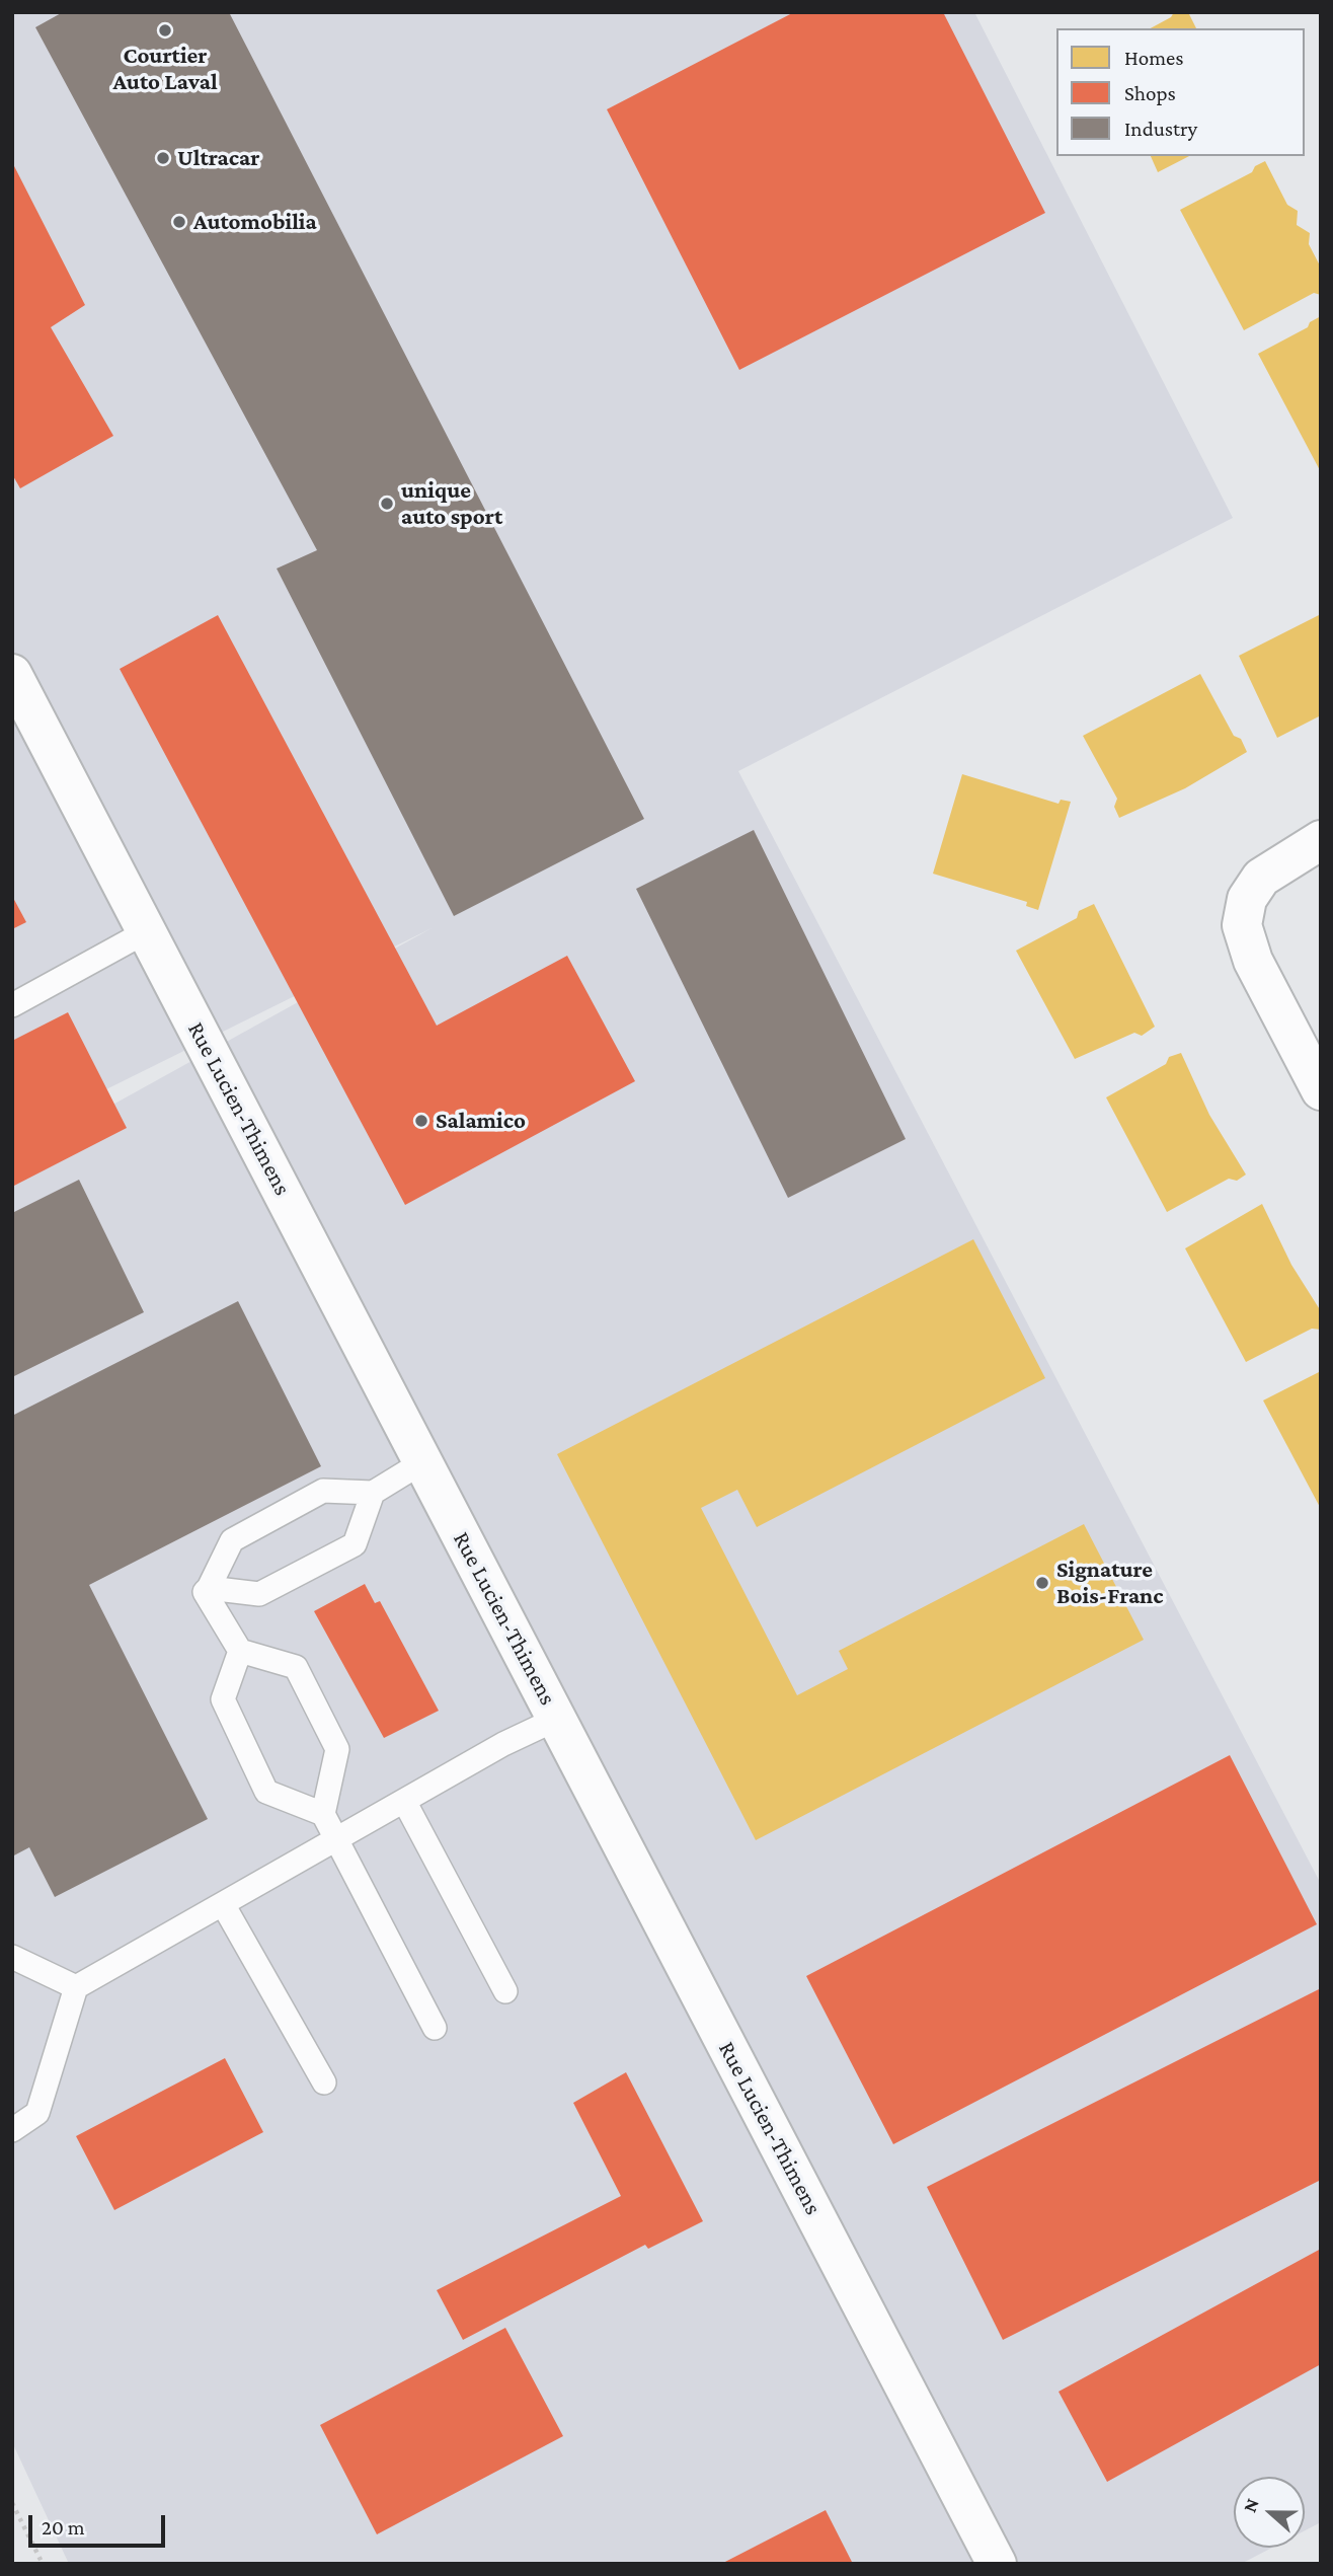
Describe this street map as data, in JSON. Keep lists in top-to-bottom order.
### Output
{
  "streets": {
    "street": ["Rue Lucien-Thimens"]
  },
  "places": [
    "Courtier Auto Laval",
    "Ultracar",
    "Automobilia",
    "unique auto sport",
    "Salamico",
    "Signature Bois-Franc"
  ],
  "legend": ["Homes", "Shops", "Industry"],
  "scale_bar": "20 m",
  "north": "left"
}
